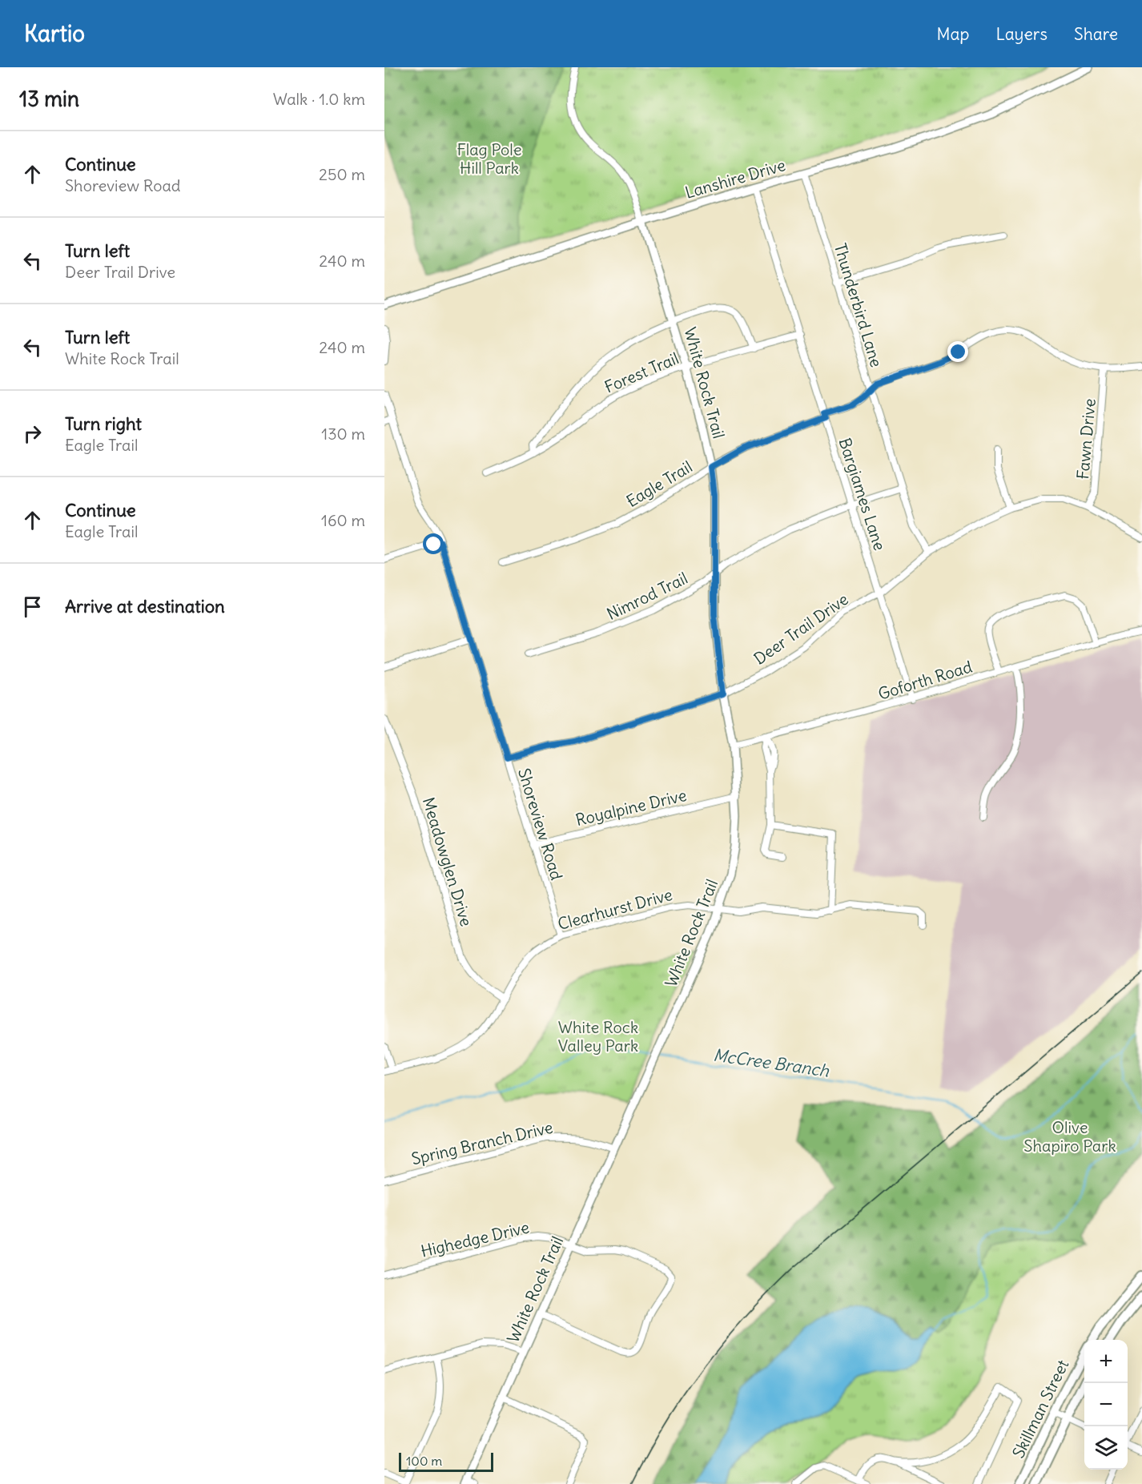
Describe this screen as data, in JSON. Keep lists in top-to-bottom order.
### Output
{
  "streets": {
    "main road": ["Skillman Street"],
    "street": [
      "Lanshire Drive",
      "Thunderbird Lane",
      "Forest Trail",
      "White Rock Trail",
      "Fawn Drive",
      "Eagle Trail",
      "Bargiames Lane",
      "Nimrod Trail",
      "Deer Trail Drive",
      "Goforth Road",
      "Royalpine Drive",
      "Shoreview Road",
      "Meadowglen Drive",
      "Clearhurst Drive",
      "Spring Branch Drive",
      "Highedge Drive"
    ]
  },
  "crossings": [
    ["Lanshire Drive", "Thunderbird Lane"],
    ["Lanshire Drive", "White Rock Trail"],
    ["Lanshire Drive", "Bargiames Lane"],
    ["Thunderbird Lane", "Eagle Trail"],
    ["Thunderbird Lane", "Nimrod Trail"],
    ["Thunderbird Lane", "Deer Trail Drive"],
    ["Forest Trail", "White Rock Trail"],
    ["Forest Trail", "Bargiames Lane"],
    ["White Rock Trail", "Eagle Trail"],
    ["White Rock Trail", "Nimrod Trail"],
    ["White Rock Trail", "Deer Trail Drive"],
    ["White Rock Trail", "Goforth Road"],
    ["White Rock Trail", "Royalpine Drive"],
    ["White Rock Trail", "Clearhurst Drive"],
    ["White Rock Trail", "Spring Branch Drive"],
    ["White Rock Trail", "Highedge Drive"],
    ["Fawn Drive", "Eagle Trail"],
    ["Fawn Drive", "Deer Trail Drive"],
    ["Eagle Trail", "Bargiames Lane"],
    ["Bargiames Lane", "Nimrod Trail"],
    ["Bargiames Lane", "Deer Trail Drive"],
    ["Bargiames Lane", "Goforth Road"],
    ["Deer Trail Drive", "Shoreview Road"],
    ["Royalpine Drive", "Shoreview Road"],
    ["Shoreview Road", "Clearhurst Drive"],
    ["Meadowglen Drive", "Clearhurst Drive"]
  ],
  "water": ["McCree Branch"],
  "parks": ["Flag Pole Hill Park", "White Rock Valley Park", "Olive Shapiro Park"],
  "scale_bar": "100 m",
  "page": {
    "header": "Kartio",
    "nav": ["Map", "Layers", "Share"],
    "heading": ["13 min", "Walk · 1.0 km"],
    "list": [
      ["Continue", "Shoreview Road", "250 m"],
      ["Turn left", "Deer Trail Drive", "240 m"],
      ["Turn left", "White Rock Trail", "240 m"],
      ["Turn right", "Eagle Trail", "130 m"],
      ["Continue", "Eagle Trail", "160 m"],
      "Arrive at destination"
    ],
    "map_buttons": ["+", "−"],
    "scale": "100 m"
  }
}
